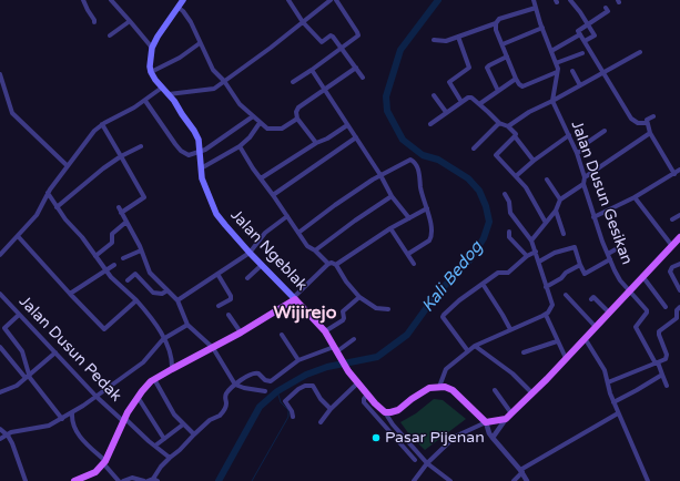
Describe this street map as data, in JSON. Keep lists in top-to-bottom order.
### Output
{
  "streets": {
    "main road": ["Jalan Ngeblak"],
    "street": ["Jalan Dusun Gesikan", "Jalan Dusun Pedak"]
  },
  "districts": ["Wijirejo"],
  "water": ["Kali Bedog"],
  "places": ["Pasar Pijenan"]
}
